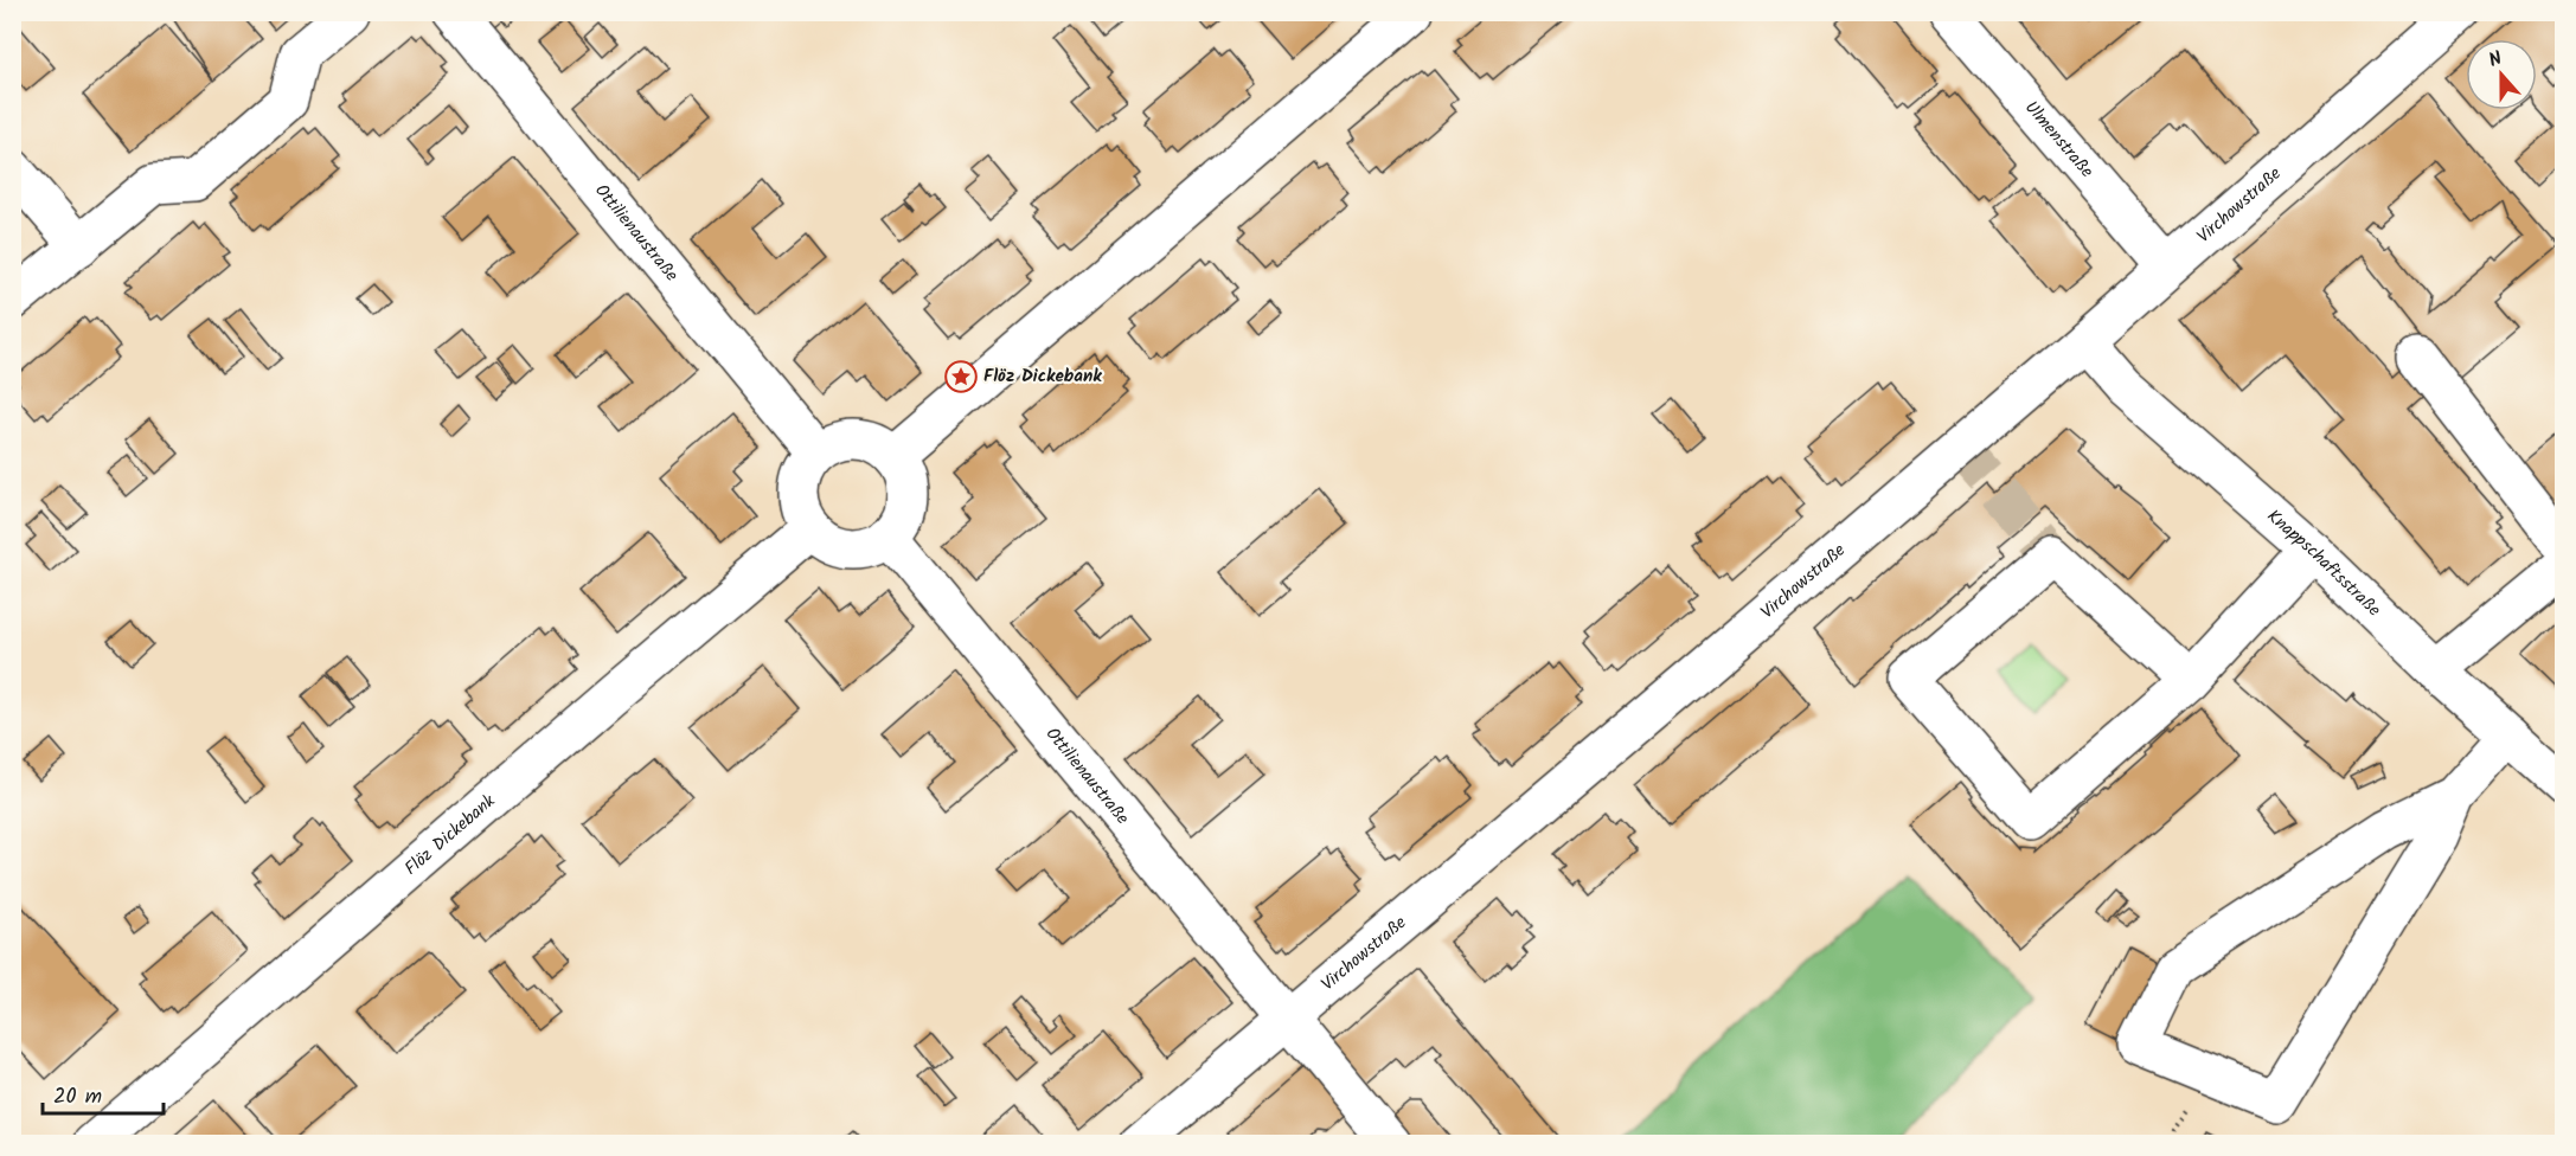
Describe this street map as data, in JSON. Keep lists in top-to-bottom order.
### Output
{
  "streets": {
    "street": [
      "Ulmenstraße",
      "Virchowstraße",
      "Ottilienaustraße",
      "Knappschaftsstraße",
      "Flöz Dickebank"
    ]
  },
  "crossings": [
    ["Ulmenstraße", "Virchowstraße"],
    ["Virchowstraße", "Ottilienaustraße"],
    ["Virchowstraße", "Knappschaftsstraße"],
    ["Ottilienaustraße", "Flöz Dickebank"]
  ],
  "places": {
    "place": ["Flöz Dickebank"]
  },
  "scale_bar": "20 m",
  "north": "top"
}
